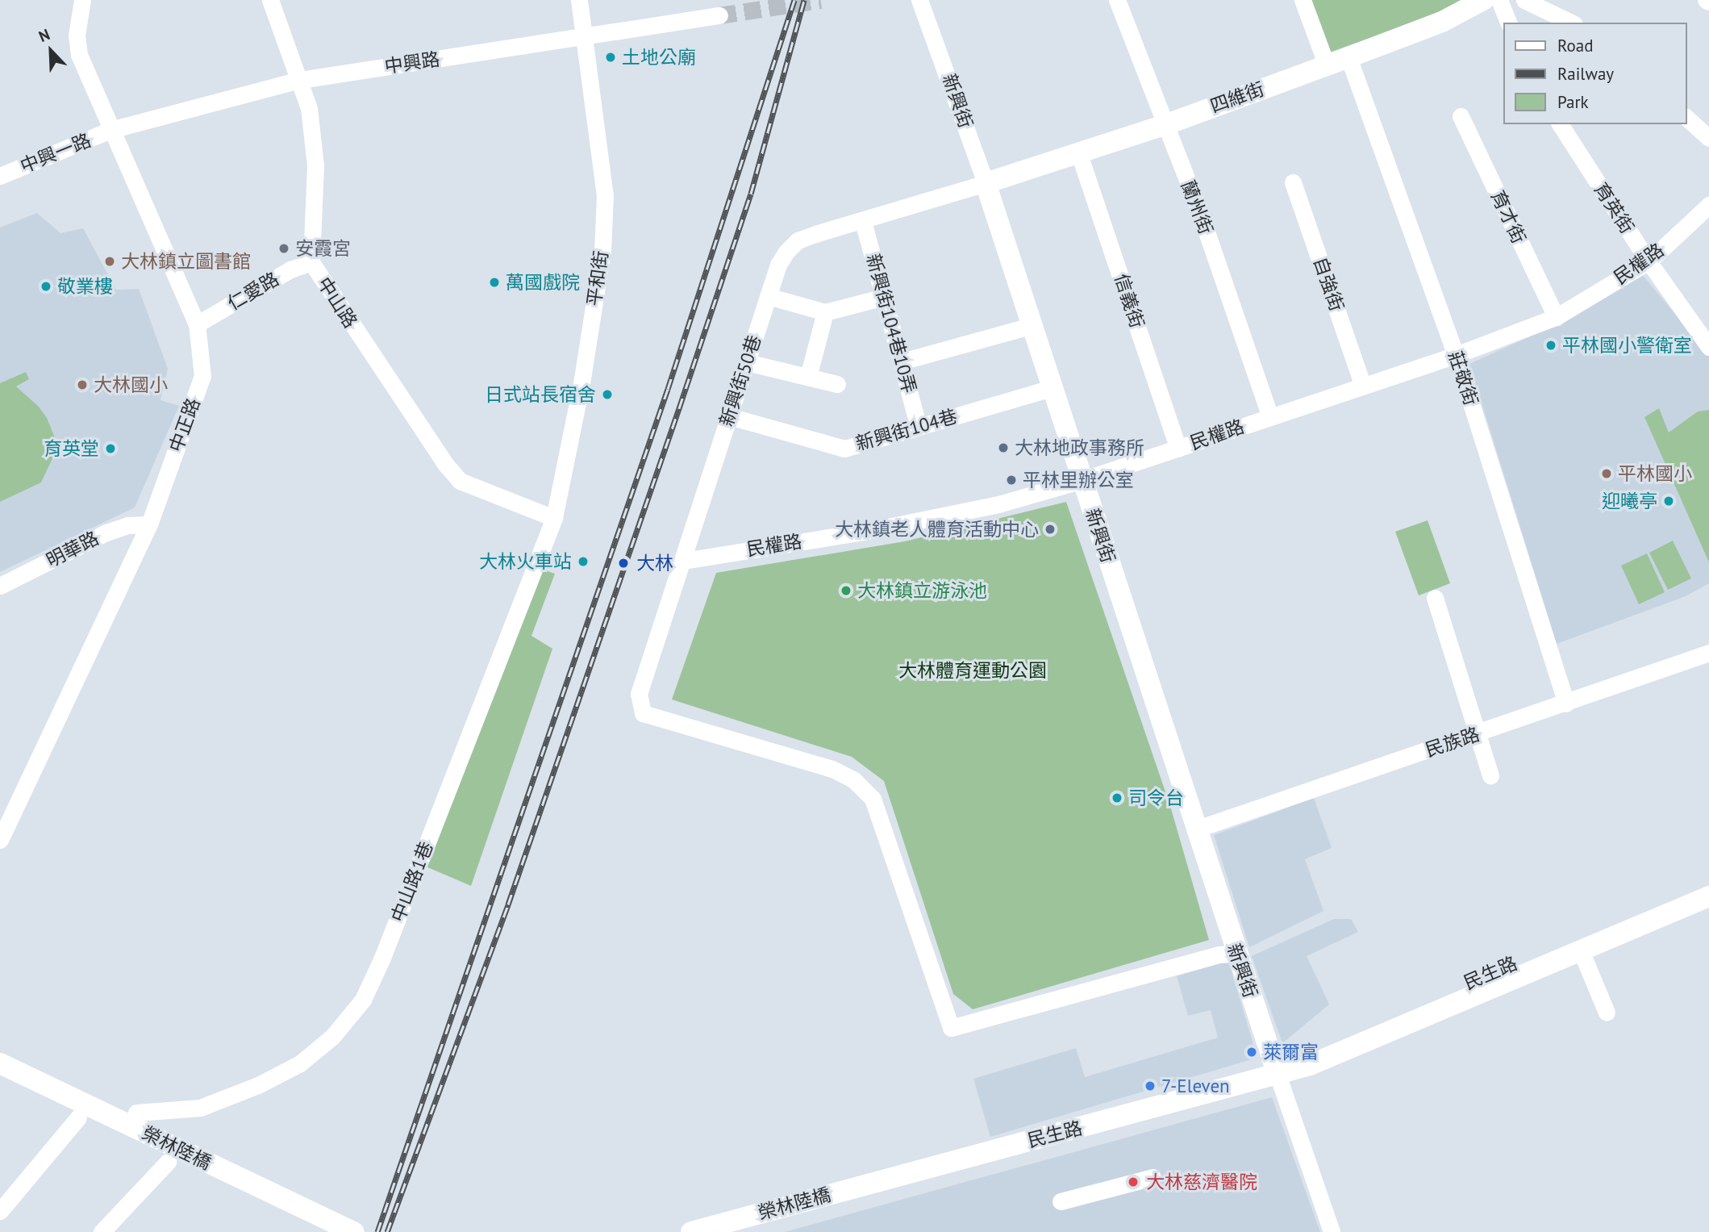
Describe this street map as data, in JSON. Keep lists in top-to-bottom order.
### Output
{
  "streets": {
    "main road": [
      "四維街",
      "新興街",
      "民生路",
      "榮林陸橋"
    ],
    "street": [
      "中興路",
      "中興一路",
      "蘭州街",
      "育英街",
      "育才街",
      "民權路",
      "平和街",
      "自強街",
      "仁愛路",
      "信義街",
      "中山路",
      "新興街104巷10弄",
      "莊敬街",
      "新興街50巷",
      "中正路",
      "新興街104巷",
      "明華路",
      "民族路",
      "中山路1巷"
    ]
  },
  "crossings": [
    ["中興路", "中興一路"],
    ["中興路", "平和街"],
    ["中興路", "中山路"],
    ["中興路", "中正路"],
    ["四維街", "新興街"],
    ["四維街", "蘭州街"],
    ["四維街", "信義街"],
    ["四維街", "莊敬街"],
    ["四維街", "新興街50巷"],
    ["新興街", "民權路"],
    ["新興街", "新興街50巷"],
    ["新興街", "新興街104巷"],
    ["新興街", "民族路"],
    ["新興街", "民生路"],
    ["中興一路", "中正路"],
    ["蘭州街", "民權路"],
    ["育英街", "民權路"],
    ["育才街", "民權路"],
    ["民權路", "自強街"],
    ["民權路", "信義街"],
    ["民權路", "莊敬街"],
    ["民權路", "新興街50巷"],
    ["平和街", "中山路"],
    ["平和街", "中山路1巷"],
    ["仁愛路", "中山路"],
    ["仁愛路", "中正路"],
    ["中山路", "中山路1巷"],
    ["新興街104巷10弄", "新興街50巷"],
    ["新興街104巷10弄", "新興街104巷"],
    ["莊敬街", "民族路"],
    ["新興街50巷", "新興街104巷"],
    ["中正路", "明華路"],
    ["民生路", "榮林陸橋"]
  ],
  "parks": ["大林體育運動公園"],
  "places": [
    "土地公廟",
    "安霞宮",
    "大林鎮立圖書館",
    "萬國戲院",
    "敬業樓",
    "平林國小警衛室",
    "大林國小",
    "日式站長宿舍",
    "大林地政事務所",
    "育英堂",
    "平林國小",
    "平林里辦公室",
    "迎曦亭",
    "大林鎮老人體育活動中心",
    "大林火車站",
    "大林",
    "大林鎮立游泳池",
    "司令台",
    "萊爾富",
    "7-Eleven",
    "大林慈濟醫院"
  ],
  "legend": ["Road", "Railway", "Park"],
  "north": "top left"
}
